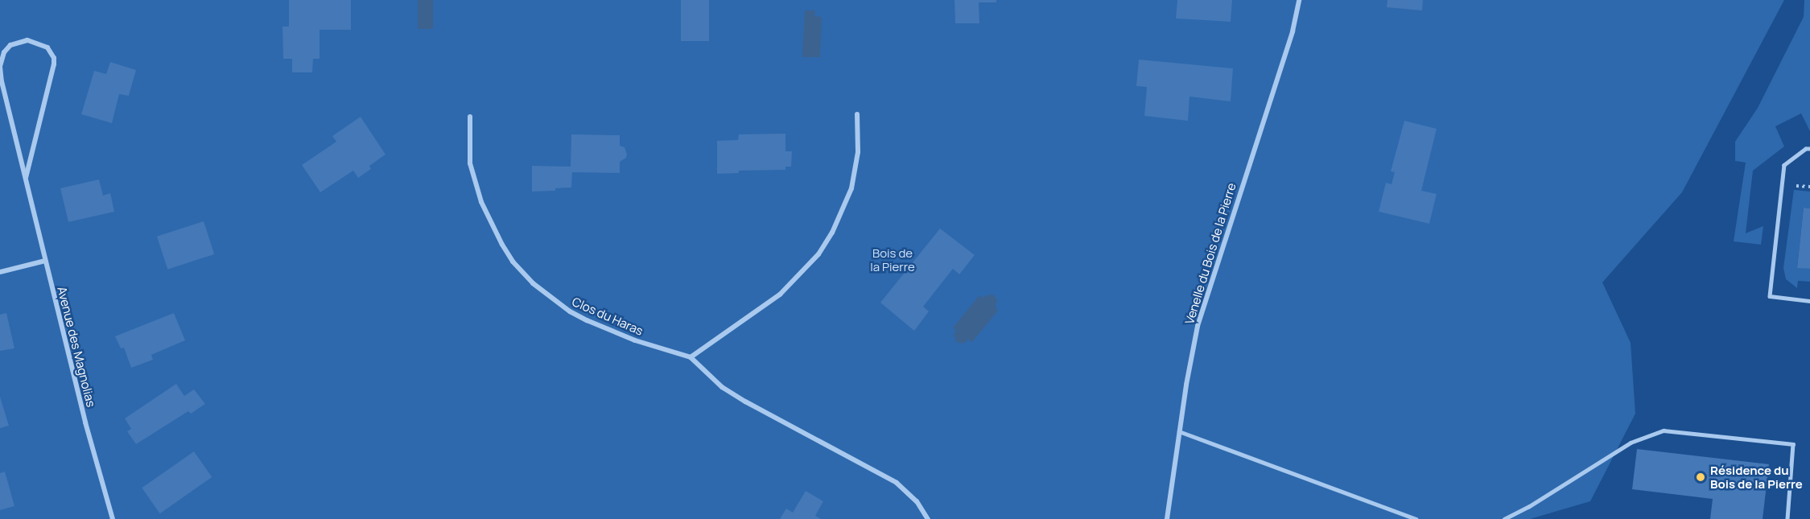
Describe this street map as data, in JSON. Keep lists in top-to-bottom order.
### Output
{
  "streets": {
    "street": ["Venelle du Bois de la Pierre", "Clos du Haras", "Avenue des Magnolias"]
  },
  "parks": ["Bois de la Pierre"],
  "places": ["Résidence du Bois de la Pierre"]
}
